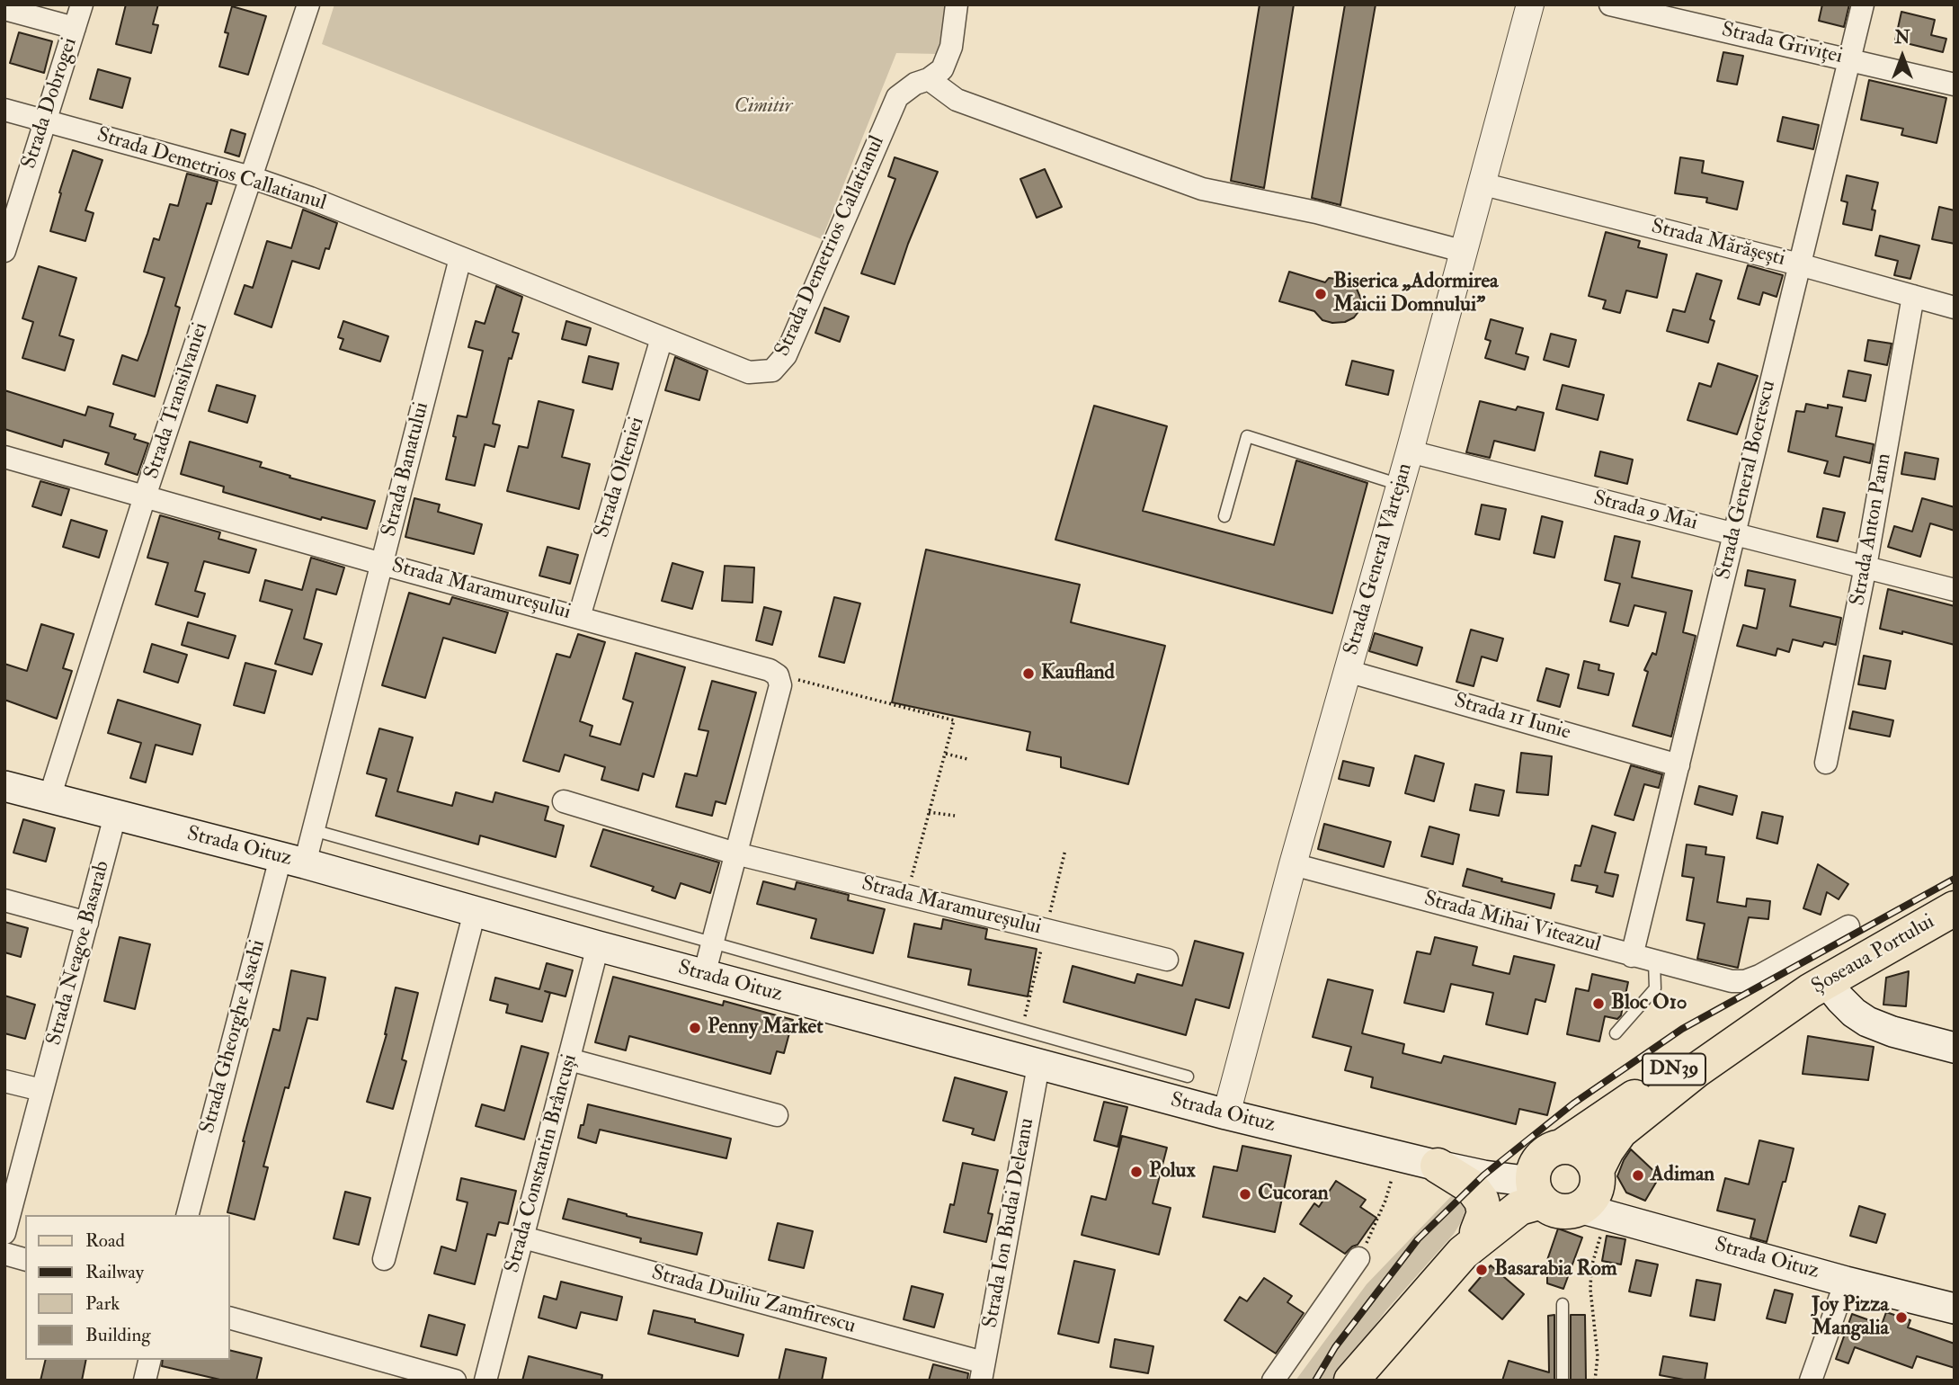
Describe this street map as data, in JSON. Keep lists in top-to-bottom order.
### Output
{
  "streets": {
    "main road": ["Strada Oituz", "Șoseaua Portului", "DN39"],
    "street": [
      "Strada Griviței",
      "Strada Dobrogei",
      "Strada Demetrios Callatianul",
      "Strada Mărășești",
      "Strada Transilvaniei",
      "Strada Banatului",
      "Strada Olteniei",
      "Strada General Boerescu",
      "Strada 9 Mai",
      "Strada Anton Pann",
      "Strada General Vârtejan",
      "Strada Maramureșului",
      "Strada 11 Iunie",
      "Strada Mihai Viteazul",
      "Strada Neagoe Basarab",
      "Strada Gheorghe Asachi",
      "Strada Constantin Brâncuși",
      "Strada Ion Budai Deleanu",
      "Strada Duiliu Zamfirescu"
    ]
  },
  "crossings": [
    ["Strada Griviței", "Strada General Boerescu"],
    ["Strada Dobrogei", "Strada Demetrios Callatianul"],
    ["Strada Demetrios Callatianul", "Strada Transilvaniei"],
    ["Strada Demetrios Callatianul", "Strada Banatului"],
    ["Strada Demetrios Callatianul", "Strada Olteniei"],
    ["Strada Mărășești", "Strada General Boerescu"],
    ["Strada Mărășești", "Strada Anton Pann"],
    ["Strada Mărășești", "Strada General Vârtejan"],
    ["Strada Transilvaniei", "Strada Maramureșului"],
    ["Strada Transilvaniei", "Strada Oituz"],
    ["Strada Banatului", "Strada Maramureșului"],
    ["Strada Banatului", "Strada Oituz"],
    ["Strada Banatului", "Strada Gheorghe Asachi"],
    ["Strada Olteniei", "Strada Maramureșului"],
    ["Strada General Boerescu", "Strada 9 Mai"],
    ["Strada General Boerescu", "Strada 11 Iunie"],
    ["Strada General Boerescu", "Strada Mihai Viteazul"],
    ["Strada 9 Mai", "Strada Anton Pann"],
    ["Strada 9 Mai", "Strada General Vârtejan"],
    ["Strada General Vârtejan", "Strada 11 Iunie"],
    ["Strada General Vârtejan", "Strada Oituz"],
    ["Strada General Vârtejan", "Strada Mihai Viteazul"],
    ["Strada Oituz", "Strada Neagoe Basarab"],
    ["Strada Oituz", "Șoseaua Portului"],
    ["Strada Oituz", "Strada Gheorghe Asachi"],
    ["Strada Oituz", "DN39"],
    ["Strada Oituz", "Strada Constantin Brâncuși"],
    ["Strada Oituz", "Strada Ion Budai Deleanu"],
    ["Șoseaua Portului", "DN39"],
    ["Strada Constantin Brâncuși", "Strada Duiliu Zamfirescu"],
    ["Strada Ion Budai Deleanu", "Strada Duiliu Zamfirescu"]
  ],
  "parks": ["Cimitir"],
  "places": [
    "Biserica „Adormirea Maicii Domnului”",
    "Kaufland",
    "Bloc O10",
    "Penny Market",
    "Polux",
    "Adiman",
    "Cucoran",
    "Basarabia Rom",
    "Joy Pizza Mangalia"
  ],
  "legend": [
    "Road",
    "Railway",
    "Park",
    "Building"
  ],
  "north": "top"
}
